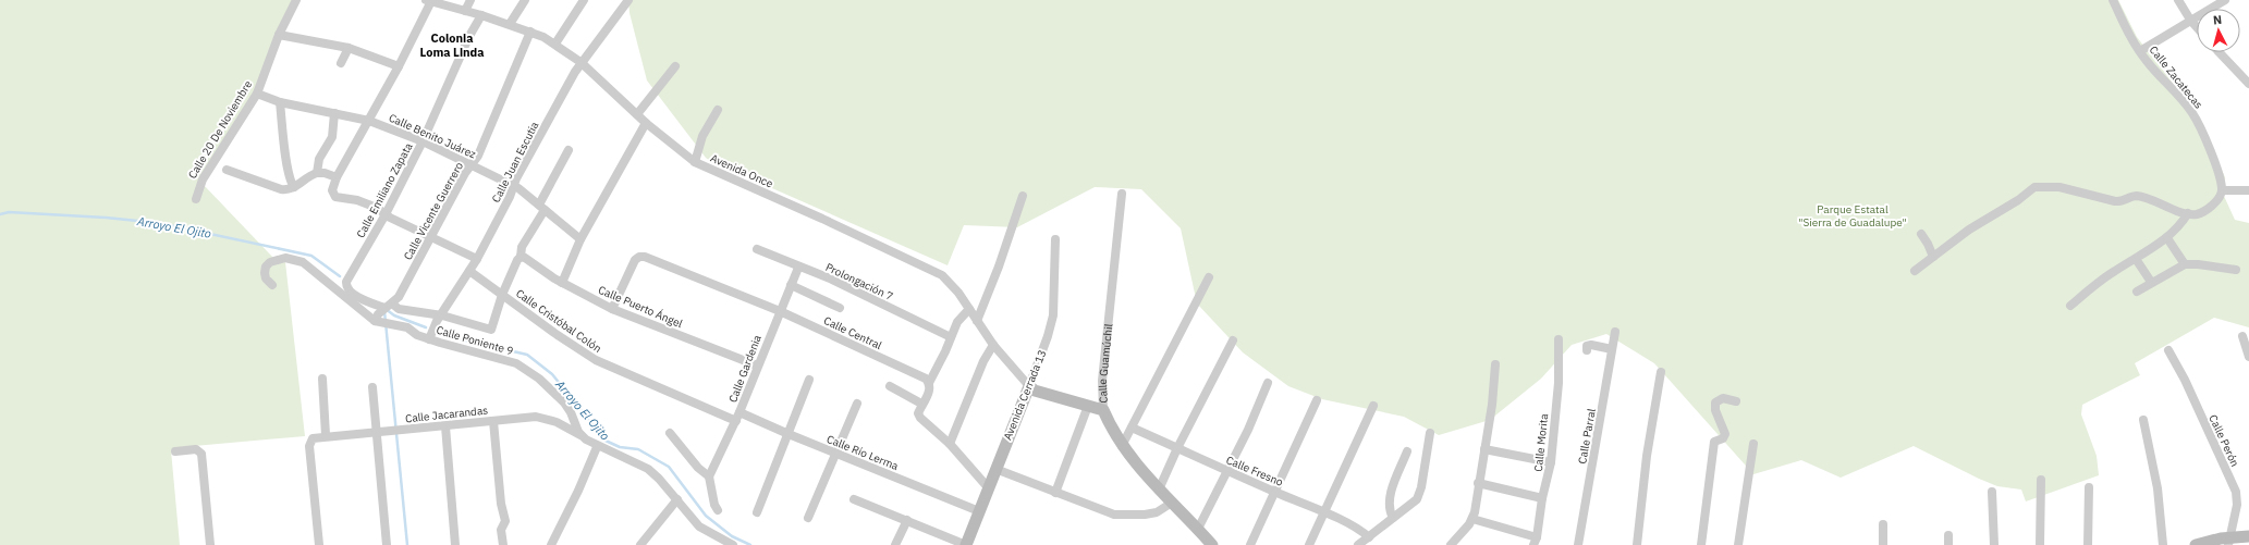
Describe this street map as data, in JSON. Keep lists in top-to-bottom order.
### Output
{
  "streets": {
    "street": [
      "Calle Zacatecas",
      "Calle 20 De Noviembre",
      "Calle Benito Juárez",
      "Calle Juan Escutia",
      "Avenida Once",
      "Calle Emiliano Zapata",
      "Calle Vicente Guerrero",
      "Prolongación 7",
      "Calle Puerto Ángel",
      "Calle Cristóbal Colón",
      "Calle Central",
      "Calle Poniente 9",
      "Calle Guamúchil",
      "Calle Gardenia",
      "Avenida Cerrada 13",
      "Calle Jacarandas",
      "Calle Parral",
      "Calle Perón",
      "Calle Morita",
      "Calle Río Lerma",
      "Calle Fresno"
    ]
  },
  "crossings": [
    ["Calle 20 De Noviembre", "Calle Benito Juárez"],
    ["Calle Benito Juárez", "Calle Juan Escutia"],
    ["Calle Benito Juárez", "Calle Emiliano Zapata"],
    ["Calle Benito Juárez", "Calle Vicente Guerrero"],
    ["Calle Juan Escutia", "Avenida Once"],
    ["Calle Juan Escutia", "Calle Emiliano Zapata"],
    ["Calle Juan Escutia", "Calle Cristóbal Colón"],
    ["Calle Juan Escutia", "Calle Poniente 9"],
    ["Avenida Once", "Calle Emiliano Zapata"],
    ["Avenida Once", "Calle Vicente Guerrero"],
    ["Avenida Once", "Avenida Cerrada 13"],
    ["Calle Emiliano Zapata", "Calle Vicente Guerrero"],
    ["Calle Emiliano Zapata", "Calle Cristóbal Colón"],
    ["Calle Vicente Guerrero", "Calle Poniente 9"],
    ["Prolongación 7", "Calle Gardenia"],
    ["Calle Puerto Ángel", "Calle Central"],
    ["Calle Puerto Ángel", "Calle Gardenia"],
    ["Calle Cristóbal Colón", "Calle Gardenia"],
    ["Calle Cristóbal Colón", "Calle Río Lerma"],
    ["Calle Central", "Calle Gardenia"],
    ["Calle Poniente 9", "Calle Jacarandas"],
    ["Calle Gardenia", "Calle Río Lerma"],
    ["Avenida Cerrada 13", "Calle Río Lerma"]
  ],
  "districts": ["Colonia Loma Linda"],
  "water": ["Arroyo El Ojito"],
  "parks": ["Parque Estatal \"Sierra de Guadalupe\""],
  "north": "top"
}
